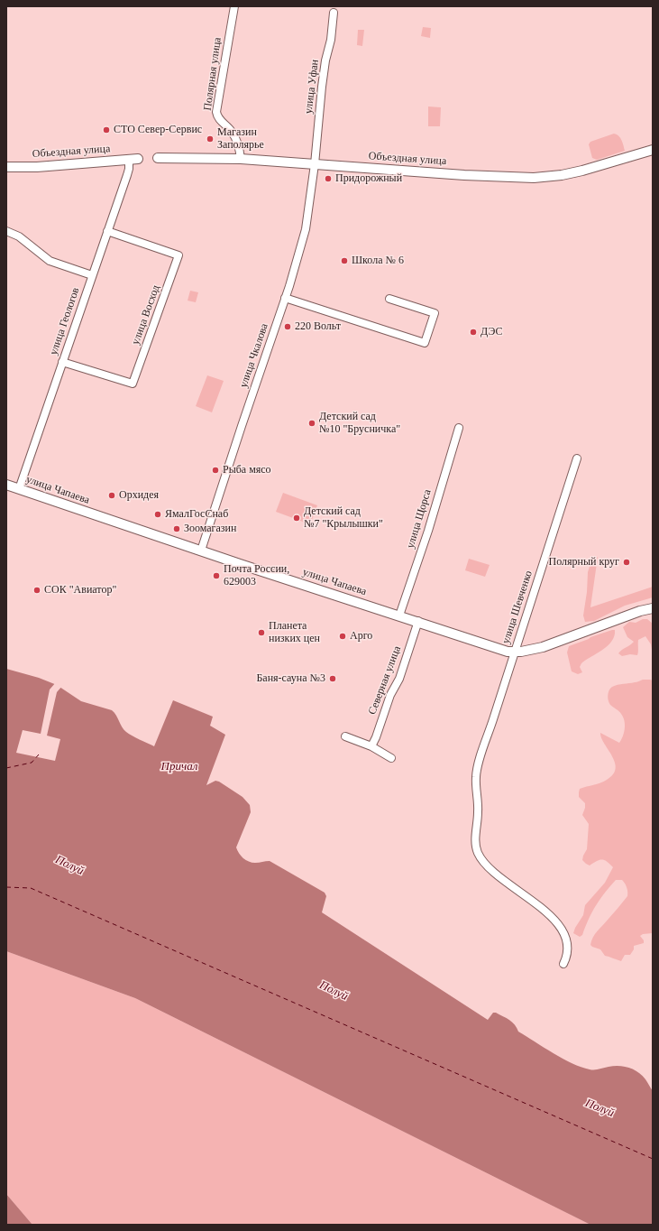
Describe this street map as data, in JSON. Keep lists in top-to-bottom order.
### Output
{
  "streets": {
    "main road": ["Объездная улица", "улица Чапаева"],
    "street": [
      "Полярная улица",
      "улица Уфан",
      "улица Восход",
      "улица Геологов",
      "улица Чкалова",
      "улица Щорса",
      "улица Шевченко",
      "Северная улица"
    ]
  },
  "crossings": [
    ["Полярная улица", "Объездная улица"],
    ["улица Уфан", "Объездная улица"],
    ["улица Уфан", "улица Чкалова"],
    ["Объездная улица", "улица Геологов"],
    ["Объездная улица", "улица Чкалова"],
    ["улица Восход", "улица Геологов"],
    ["улица Геологов", "улица Чапаева"],
    ["улица Чкалова", "улица Чапаева"],
    ["улица Чапаева", "улица Щорса"],
    ["улица Чапаева", "улица Шевченко"],
    ["улица Чапаева", "Северная улица"]
  ],
  "water": ["Причал", "Полуй"],
  "places": [
    "СТО Север-Сервис",
    "Магазин Заполярье",
    "Придорожный",
    "Школа № 6",
    "220 Вольт",
    "ДЭС",
    "Детский сад №10 \"Брусничка\"",
    "Рыба мясо",
    "Орхидея",
    "ЯмалГосСнаб",
    "Детский сад №7 \"Крылышки\"",
    "Зоомагазин",
    "Полярный круг",
    "Почта России, 629003",
    "СОК \"Авиатор\"",
    "Планета низких цен",
    "Арго",
    "Баня-сауна №3"
  ]
}
